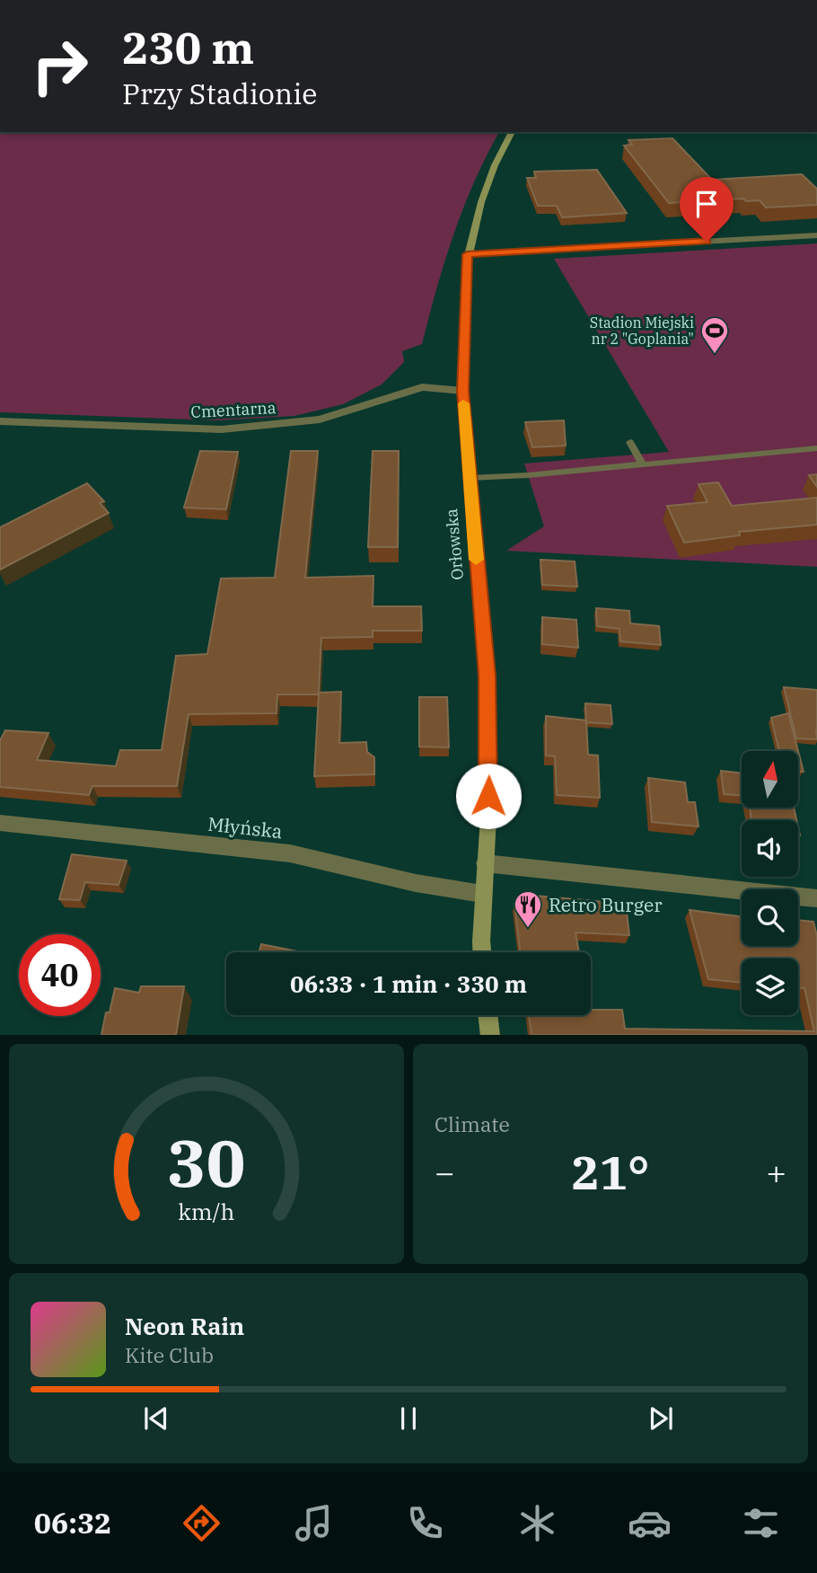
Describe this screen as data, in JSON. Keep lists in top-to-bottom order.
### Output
{
  "streets": {
    "street": ["Cmentarna", "Orłowska", "Młyńska"]
  },
  "crossings": [
    ["Cmentarna", "Orłowska"],
    ["Orłowska", "Młyńska"]
  ],
  "places": {
    "sports": ["Stadion Miejski nr 2 \"Goplania\""],
    "restaurant": ["Retro Burger"]
  },
  "north": "top",
  "page": {
    "turn": ["230 m", "Przy Stadionie"],
    "limit": "40",
    "trip": "06:33 · 1 min · 330 m",
    "tile": "Climate",
    "heat": ["−", "21°", "+"],
    "song": ["Neon Rain", "Kite Club"],
    "tabs": "06:32",
    "gauge": ["30", "km/h"]
  }
}
